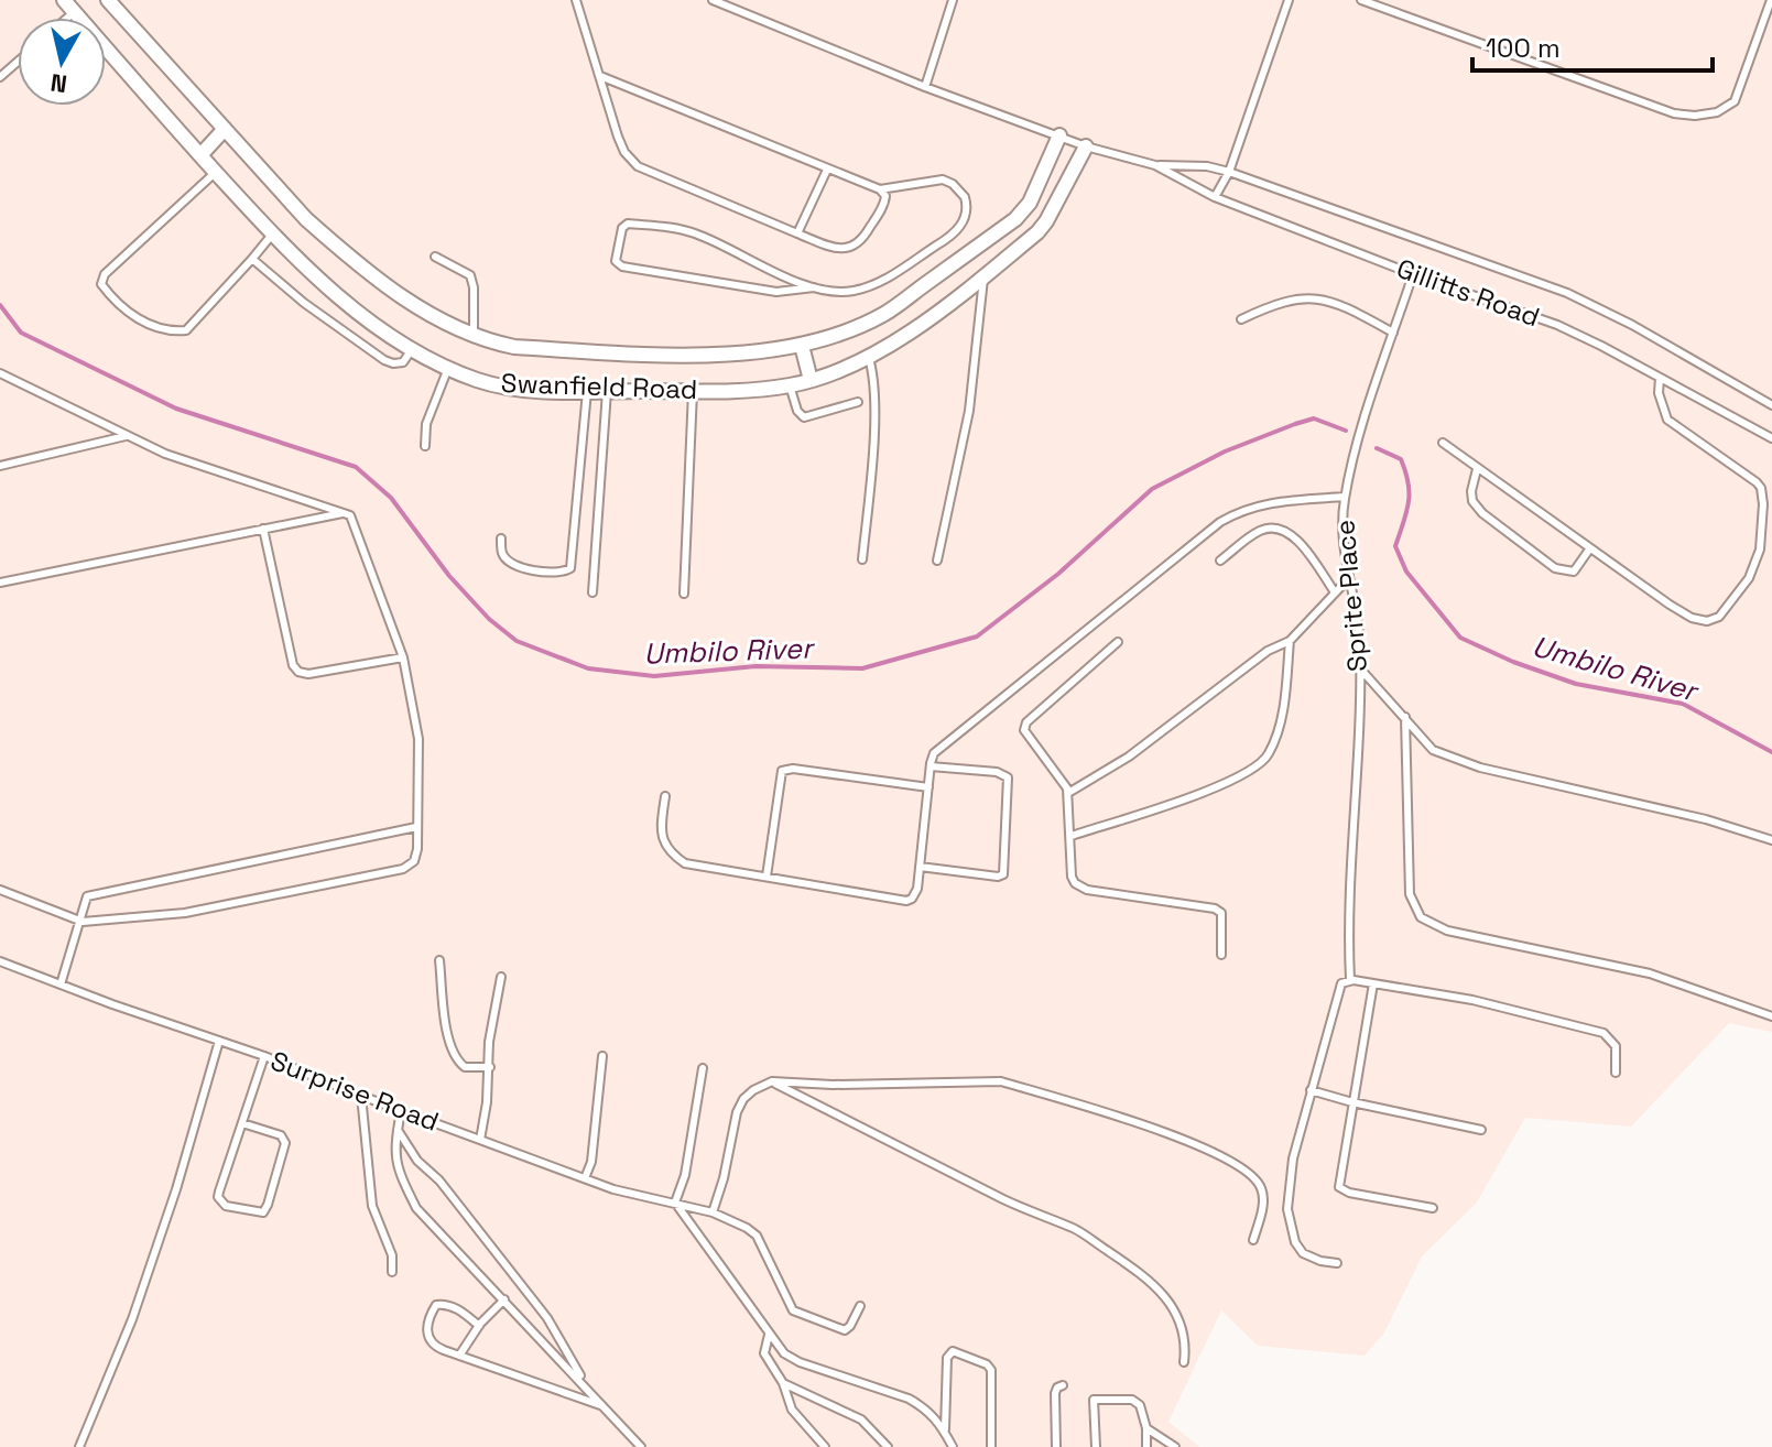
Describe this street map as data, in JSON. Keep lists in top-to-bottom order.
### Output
{
  "streets": {
    "street": ["Swanfield Road"],
    "lane": ["Gillitts Road", "Sprite Place", "Surprise Road"]
  },
  "crossings": [
    ["Gillitts Road", "Swanfield Road"],
    ["Gillitts Road", "Sprite Place"]
  ],
  "water": ["Umbilo River"],
  "scale_bar": "100 m",
  "north": "bottom"
}
